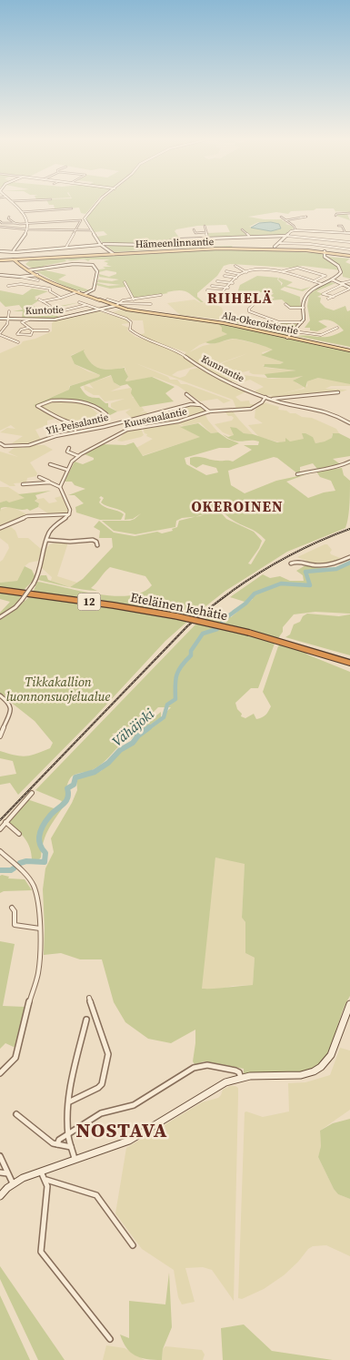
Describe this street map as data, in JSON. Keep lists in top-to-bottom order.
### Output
{
  "streets": {
    "highway": ["12", "Eteläinen kehätie"],
    "main road": ["Hämeenlinnantie", "Ala-Okeroistentie"],
    "street": [
      "Kuntotie",
      "Kunnantie",
      "Kuusenalantie",
      "Yli-Peisalantie"
    ]
  },
  "crossings": [
    ["Hämeenlinnantie", "Ala-Okeroistentie"],
    ["Kuntotie", "Ala-Okeroistentie"],
    ["Kuntotie", "Kunnantie"],
    ["Kunnantie", "Kuusenalantie"]
  ],
  "districts": ["RIIHELÄ", "OKEROINEN", "NOSTAVA"],
  "water": ["Vähäjoki"],
  "parks": ["Tikkakallion luonnonsuojelualue"]
}
